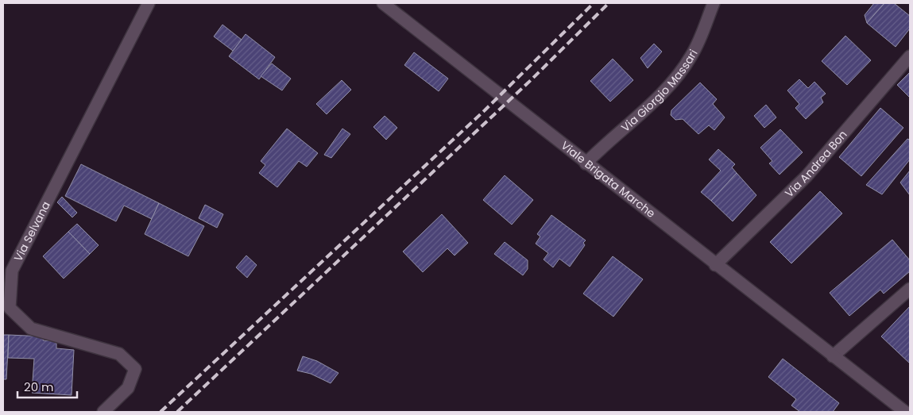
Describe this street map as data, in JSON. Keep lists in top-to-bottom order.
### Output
{
  "streets": {
    "street": [
      "Via Giorgio Massari",
      "Via Andrea Bon",
      "Viale Brigata Marche",
      "Via Selvana"
    ]
  },
  "crossings": [
    ["Via Giorgio Massari", "Viale Brigata Marche"],
    ["Via Andrea Bon", "Viale Brigata Marche"]
  ],
  "scale_bar": "20 m"
}
